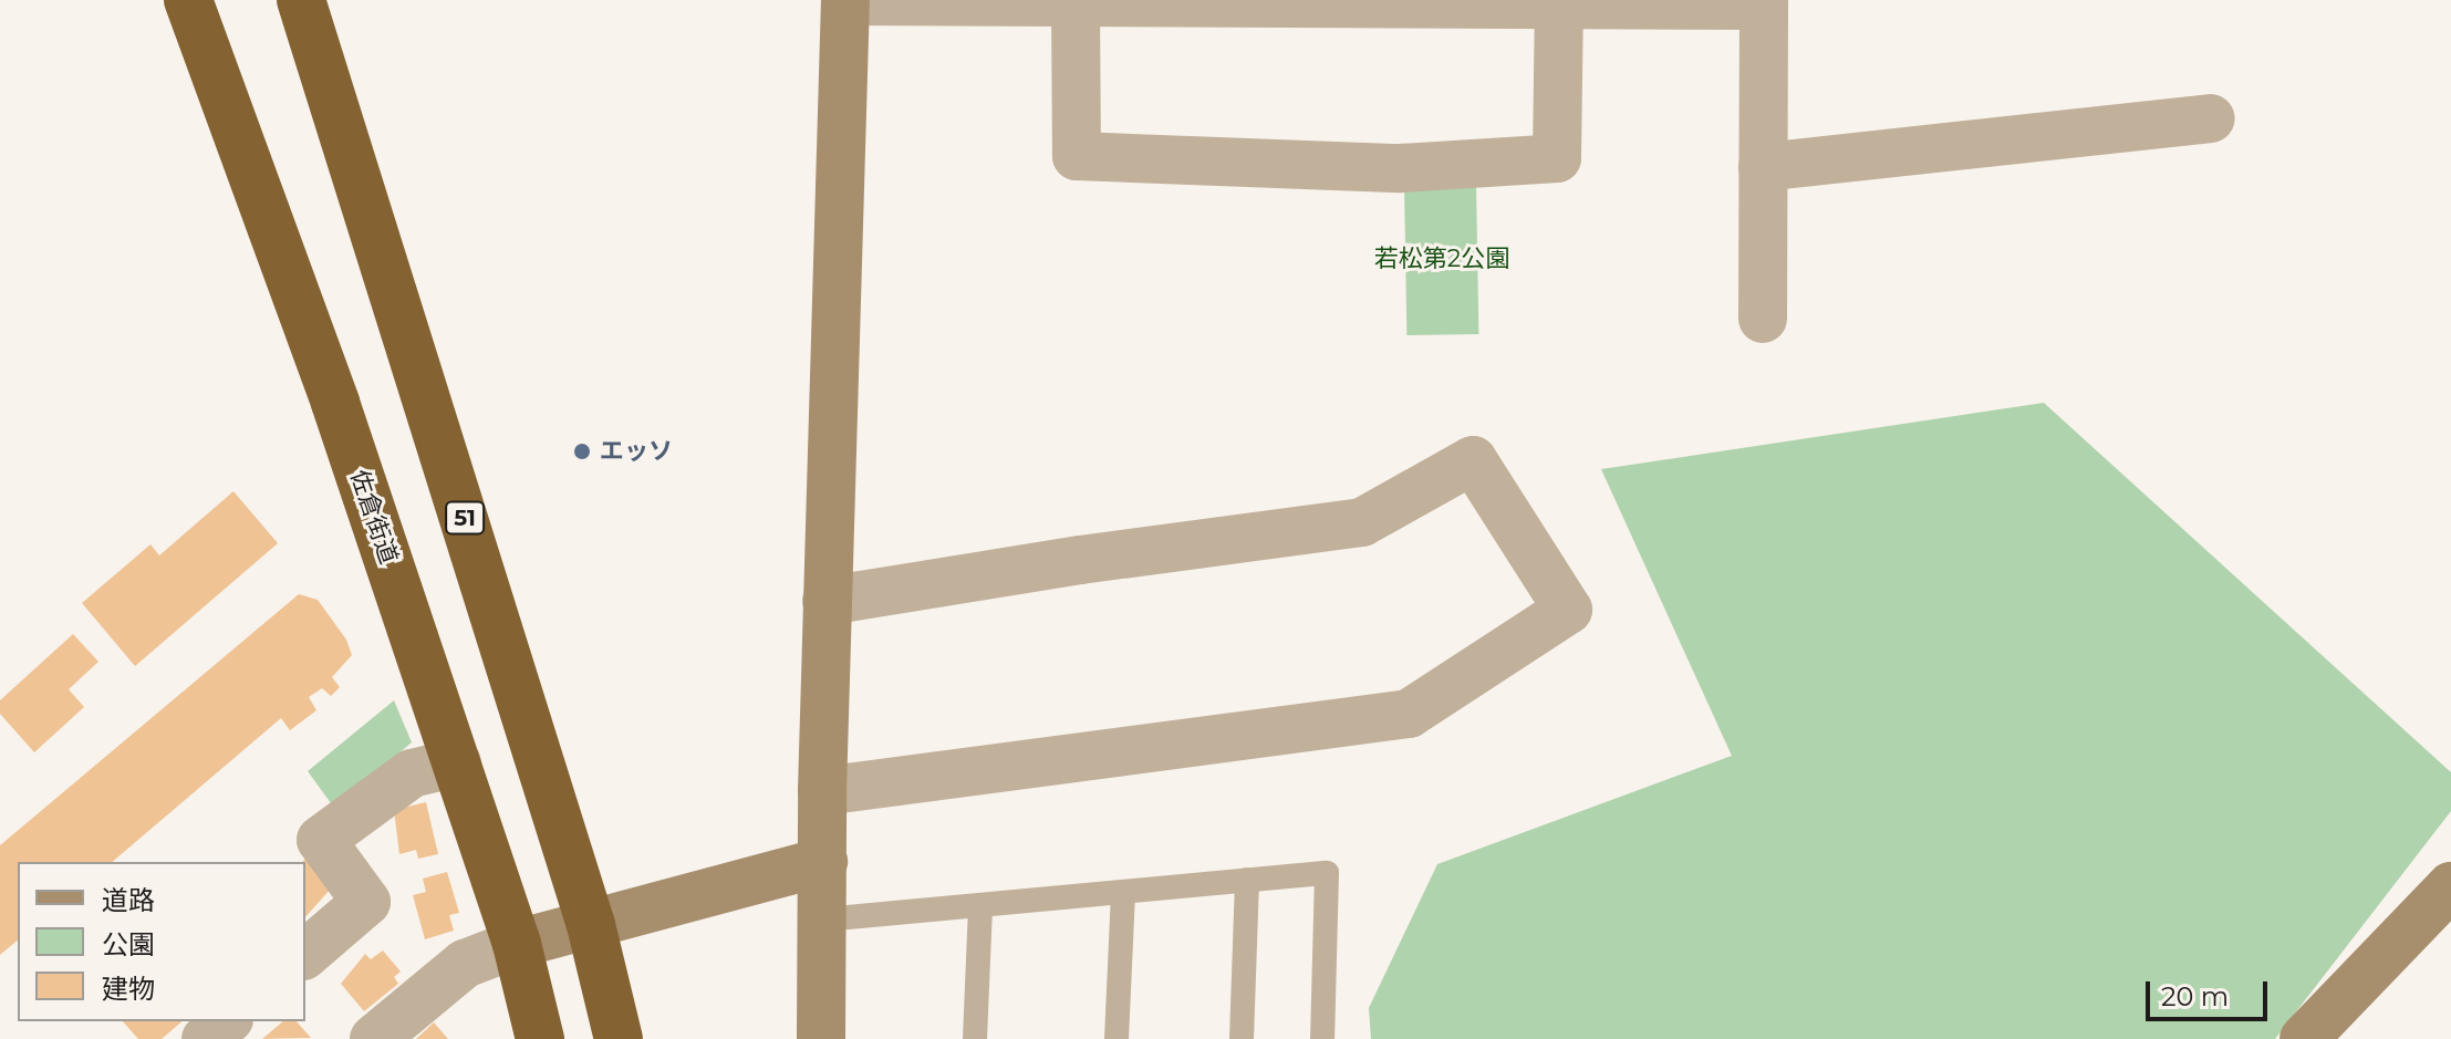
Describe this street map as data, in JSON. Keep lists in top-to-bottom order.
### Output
{
  "streets": {
    "highway": ["佐倉街道", "51"]
  },
  "parks": ["若松第2公園"],
  "places": ["エッソ"],
  "legend": ["道路", "公園", "建物"],
  "scale_bar": "20 m"
}
